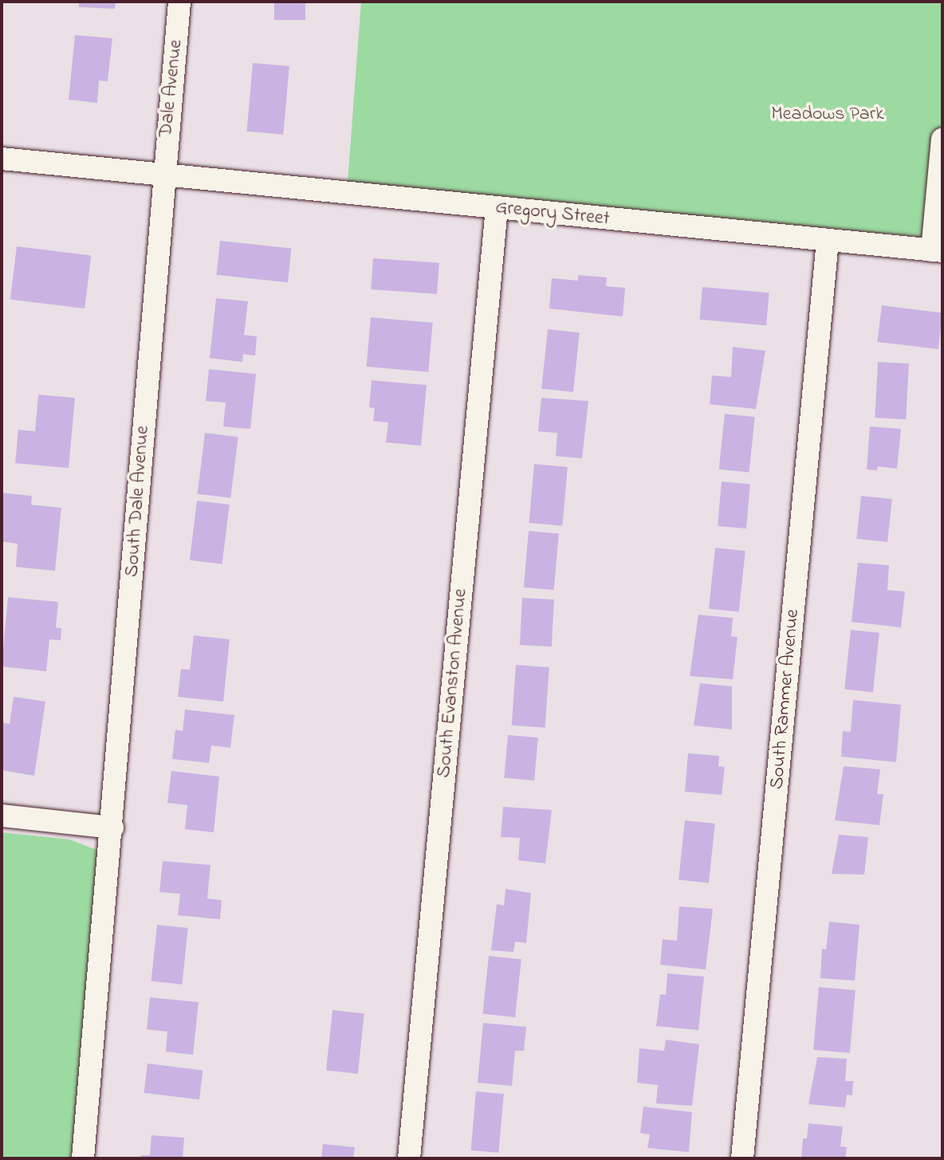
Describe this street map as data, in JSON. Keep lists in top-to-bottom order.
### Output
{
  "streets": {
    "street": [
      "Dale Avenue",
      "Gregory Street",
      "South Dale Avenue",
      "South Evanston Avenue",
      "South Rammer Avenue"
    ]
  },
  "crossings": [
    ["Dale Avenue", "Gregory Street"],
    ["Dale Avenue", "South Dale Avenue"],
    ["Gregory Street", "South Dale Avenue"],
    ["Gregory Street", "South Evanston Avenue"],
    ["Gregory Street", "South Rammer Avenue"]
  ],
  "parks": ["Meadows Park"]
}
